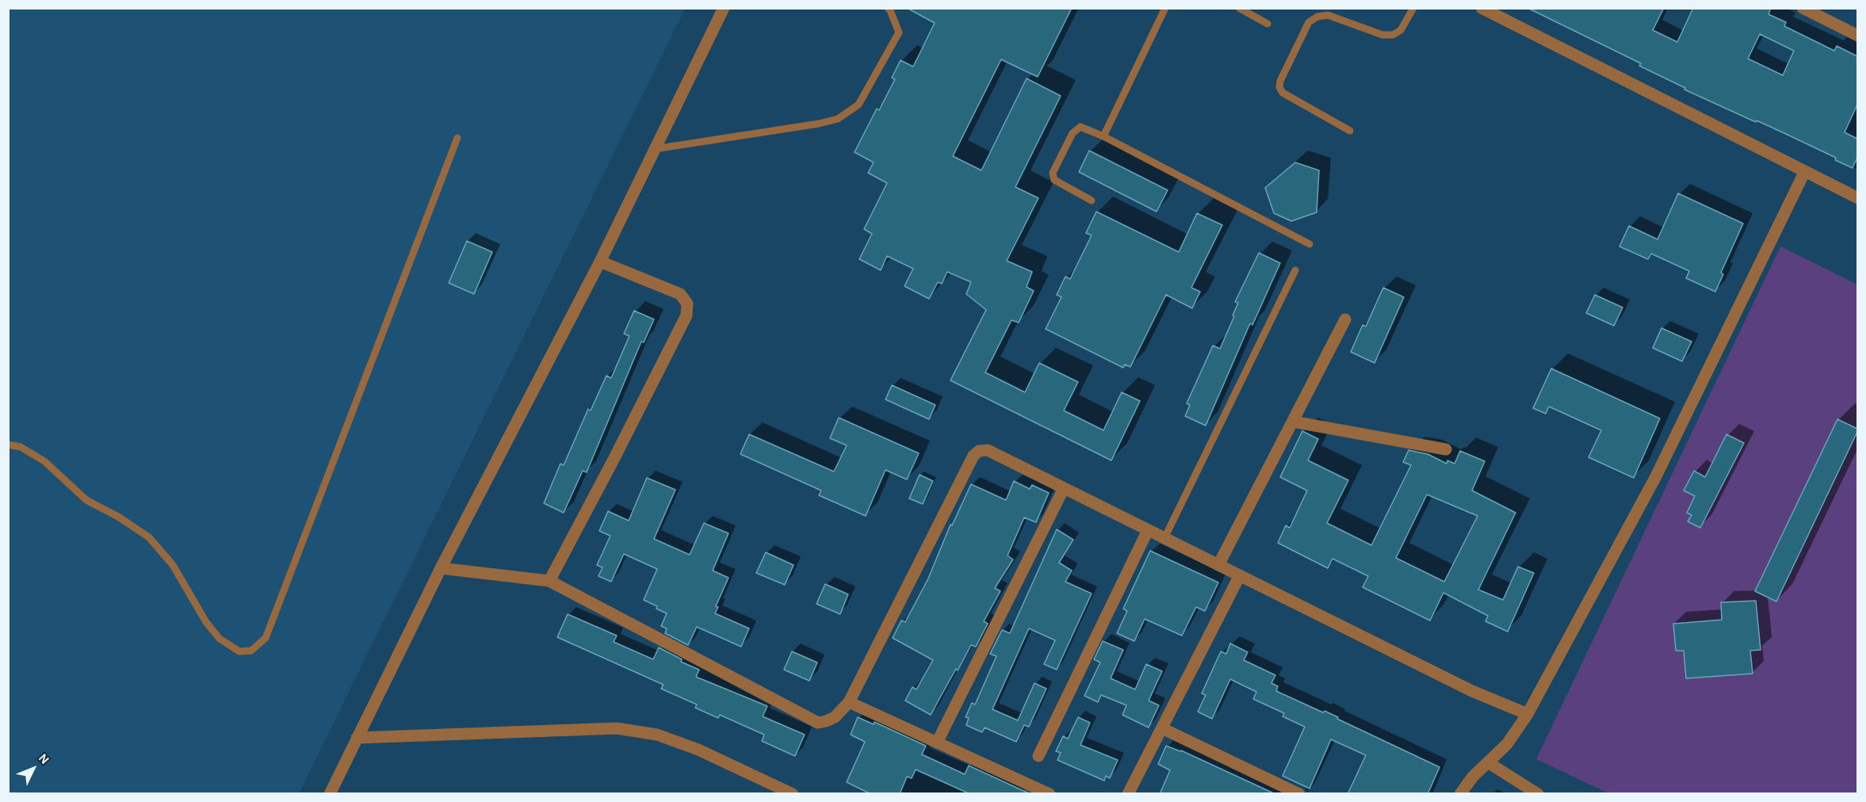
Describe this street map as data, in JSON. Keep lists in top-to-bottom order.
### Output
{
  "north": "top right"
}
